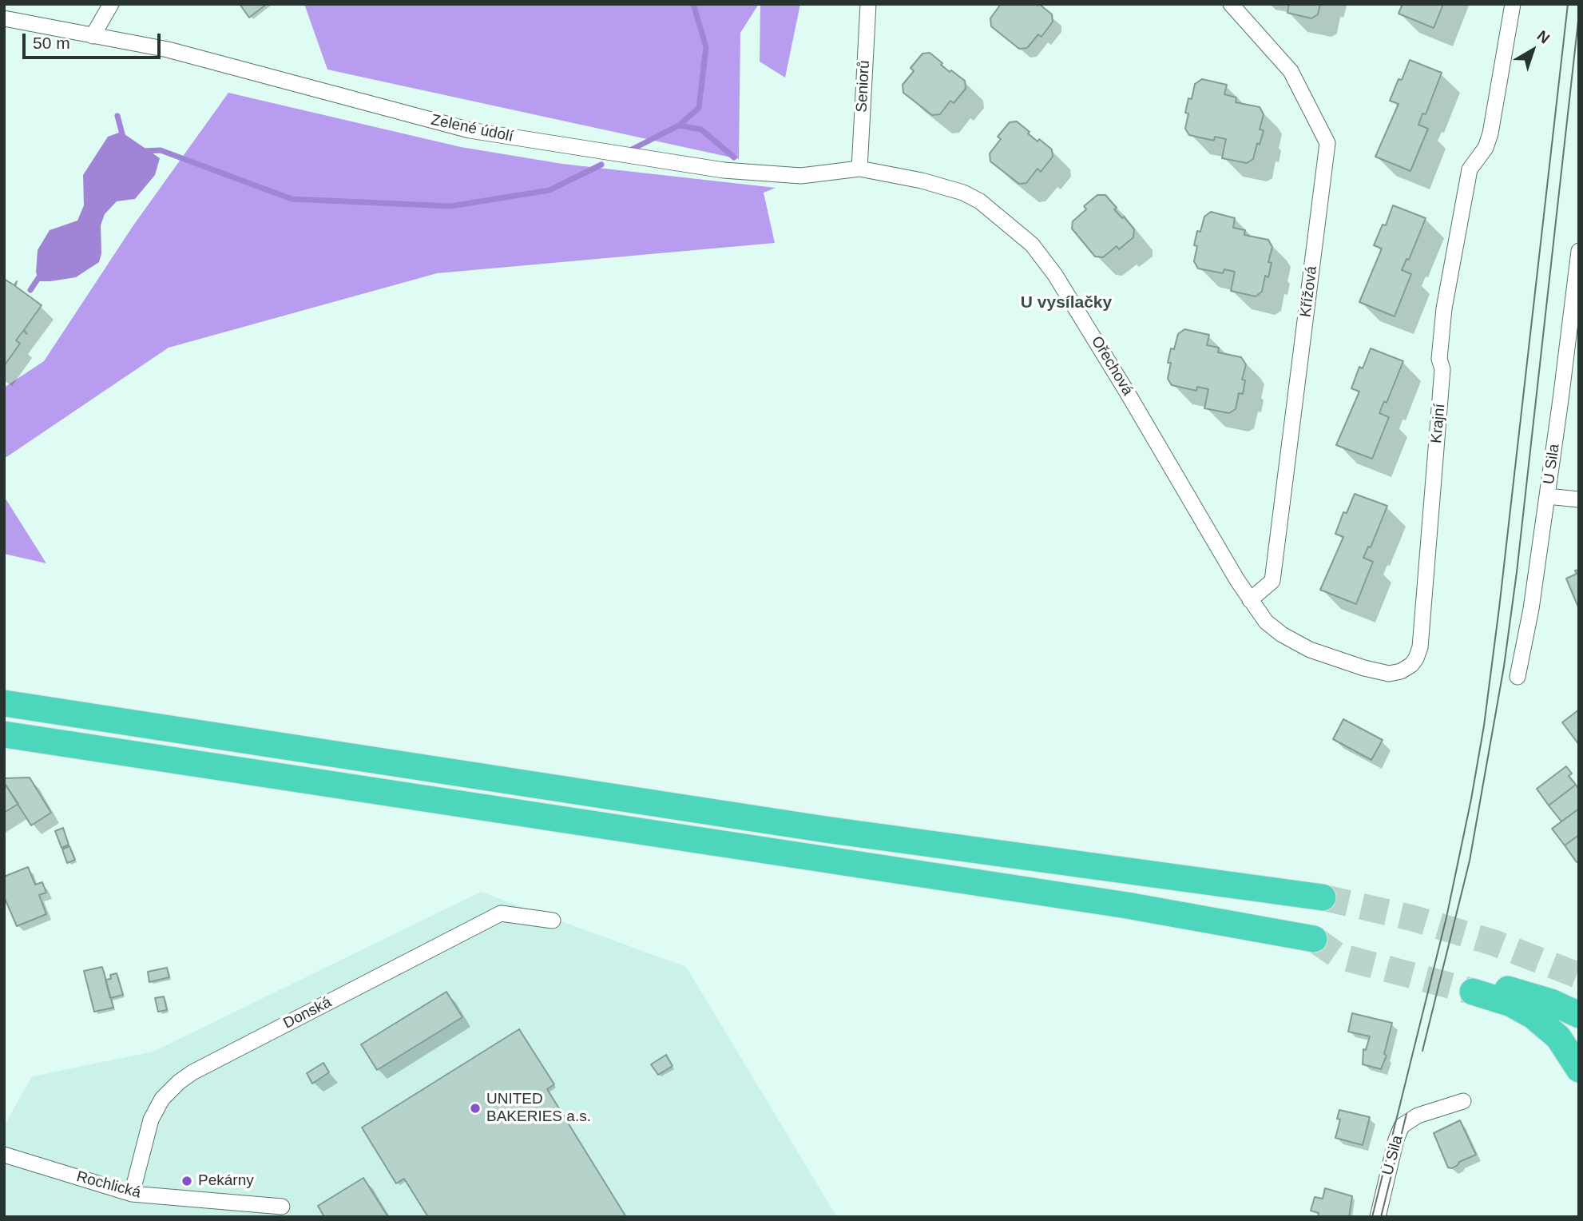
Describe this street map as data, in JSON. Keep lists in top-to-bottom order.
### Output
{
  "streets": {
    "street": [
      "Seniorů",
      "Zelené údolí",
      "Křížová",
      "Ořechová",
      "Krajní",
      "U Sila",
      "Donská",
      "Rochlická"
    ]
  },
  "crossings": [
    ["Seniorů", "Zelené údolí"],
    ["Seniorů", "Ořechová"],
    ["Zelené údolí", "Ořechová"],
    ["Křížová", "Ořechová"],
    ["Křížová", "Krajní"],
    ["Ořechová", "Krajní"],
    ["Donská", "Rochlická"]
  ],
  "districts": ["U vysílačky"],
  "places": ["UNITED BAKERIES a.s.", "Pekárny"],
  "scale_bar": "50 m",
  "north": "top right"
}
